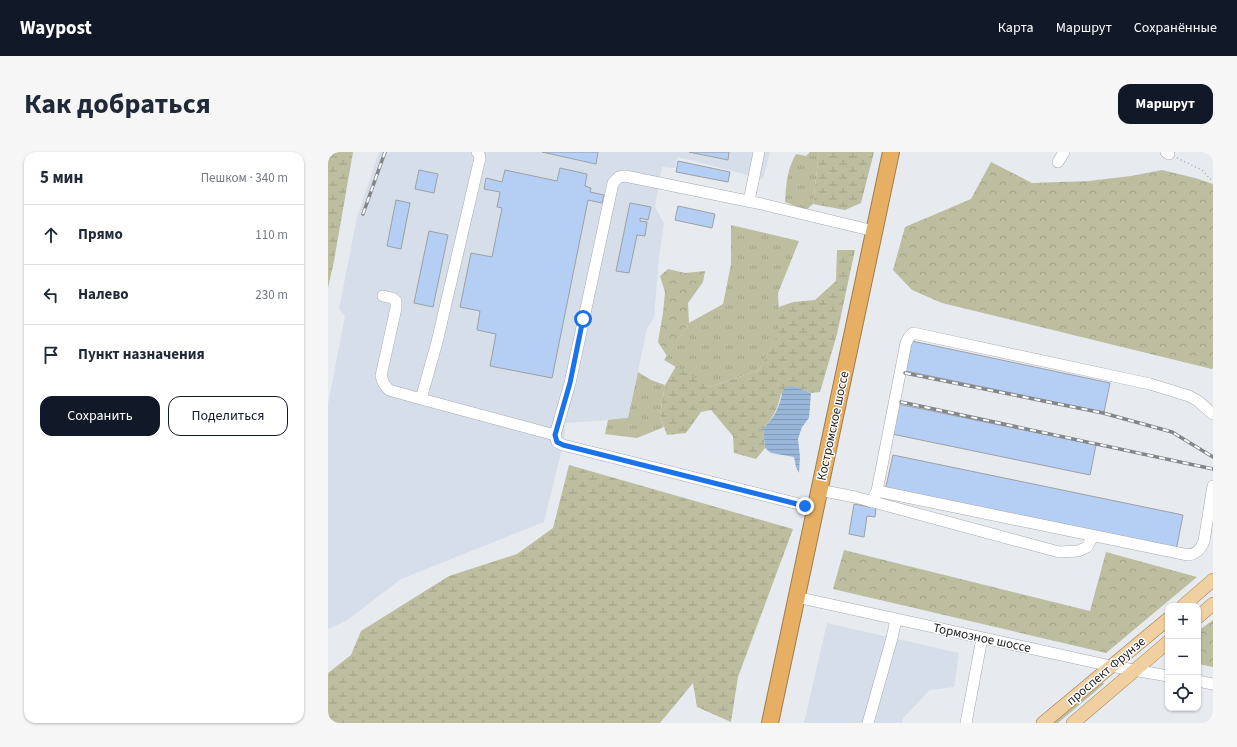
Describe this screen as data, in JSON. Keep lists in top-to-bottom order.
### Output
{
  "streets": {
    "highway": ["Костромское шоссе"],
    "main road": ["проспект Фрунзе"],
    "street": ["Тормозное шоссе"]
  },
  "crossings": [
    ["Костромское шоссе", "Тормозное шоссе"],
    ["Тормозное шоссе", "проспект Фрунзе"]
  ],
  "page": {
    "header": "Waypost",
    "nav": ["Карта", "Маршрут", "Сохранённые"],
    "title": "Как добраться",
    "buttons": [
      "Маршрут",
      ["Сохранить", "Поделиться"]
    ],
    "heading": ["5 мин", "Пешком · 340 m"],
    "list": [
      ["Прямо", "110 m"],
      ["Налево", "230 m"],
      "Пункт назначения"
    ],
    "map_buttons": ["+", "−"]
  }
}
